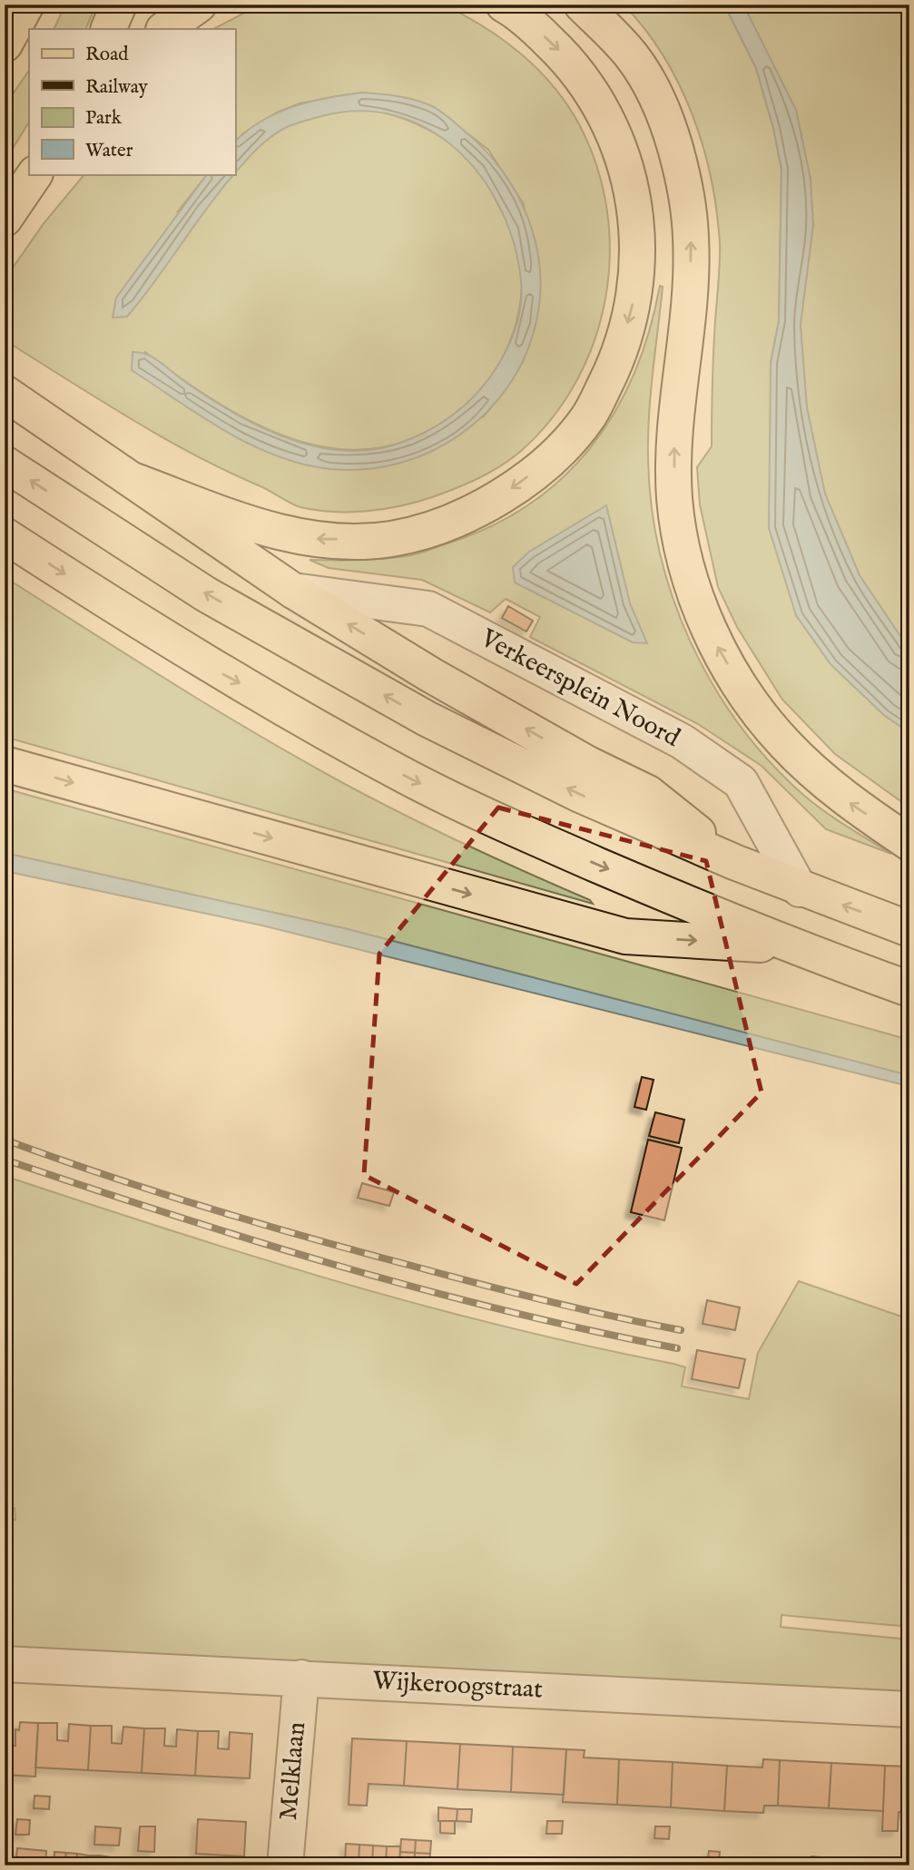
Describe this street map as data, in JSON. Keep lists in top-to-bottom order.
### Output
{
  "streets": {
    "street": ["Verkeersplein Noord", "Wijkeroogstraat", "Melklaan"]
  },
  "crossings": [
    ["Wijkeroogstraat", "Melklaan"]
  ],
  "legend": [
    "Road",
    "Railway",
    "Park",
    "Water"
  ]
}
